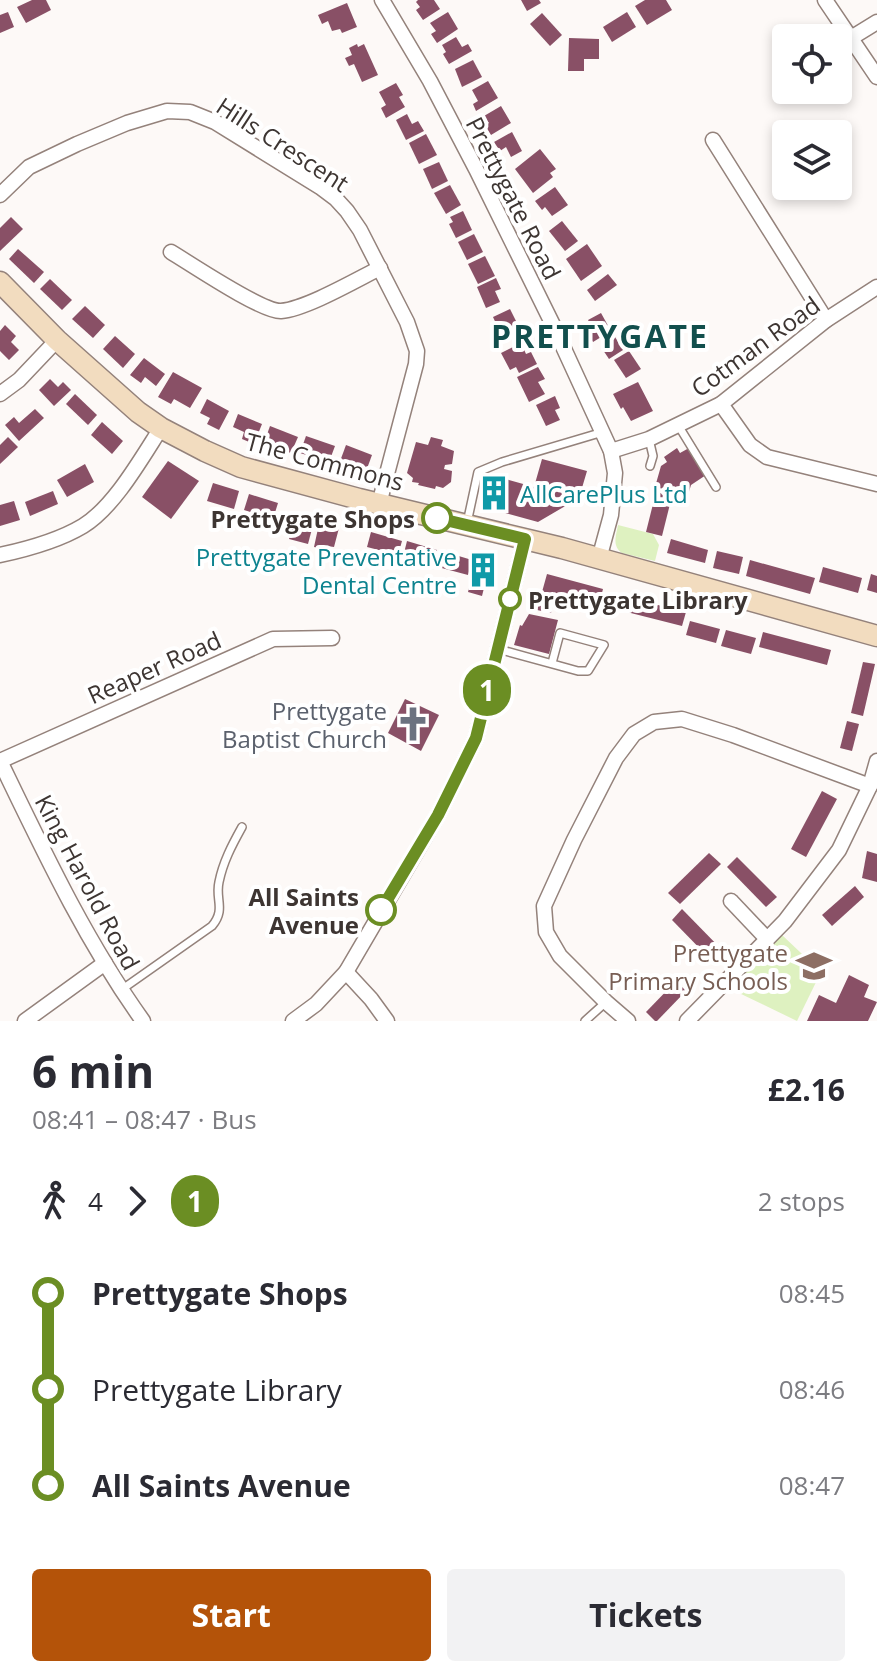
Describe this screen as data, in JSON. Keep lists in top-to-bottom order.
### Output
{
  "streets": {
    "street": [
      "Hills Crescent",
      "Prettygate Road",
      "Cotman Road",
      "The Commons",
      "Reaper Road",
      "King Harold Road"
    ]
  },
  "crossings": [
    ["Hills Crescent", "The Commons"],
    ["Prettygate Road", "Cotman Road"],
    ["Prettygate Road", "The Commons"],
    ["Reaper Road", "King Harold Road"]
  ],
  "districts": ["PRETTYGATE"],
  "places": {
    "building": ["AllCarePlus Ltd", "Prettygate Preventative Dental Centre"],
    "other": ["Prettygate Shops", "Prettygate Library", "All Saints Avenue"],
    "church": ["Prettygate Baptist Church"],
    "school or university": ["Prettygate Primary Schools"]
  },
  "lines": ["bus line 1"],
  "page": {
    "on_map": "1",
    "heading": ["6 min", "08:41 – 08:47 · Bus", "£2.16"],
    "legs": ["4", "1", "2 stops"],
    "list": [
      {
        "name": "Prettygate Shops",
        "value": "08:45"
      },
      {
        "name": "Prettygate Library",
        "value": "08:46"
      },
      {
        "name": "All Saints Avenue",
        "value": "08:47"
      }
    ],
    "buttons": ["Start", "Tickets"]
  }
}
